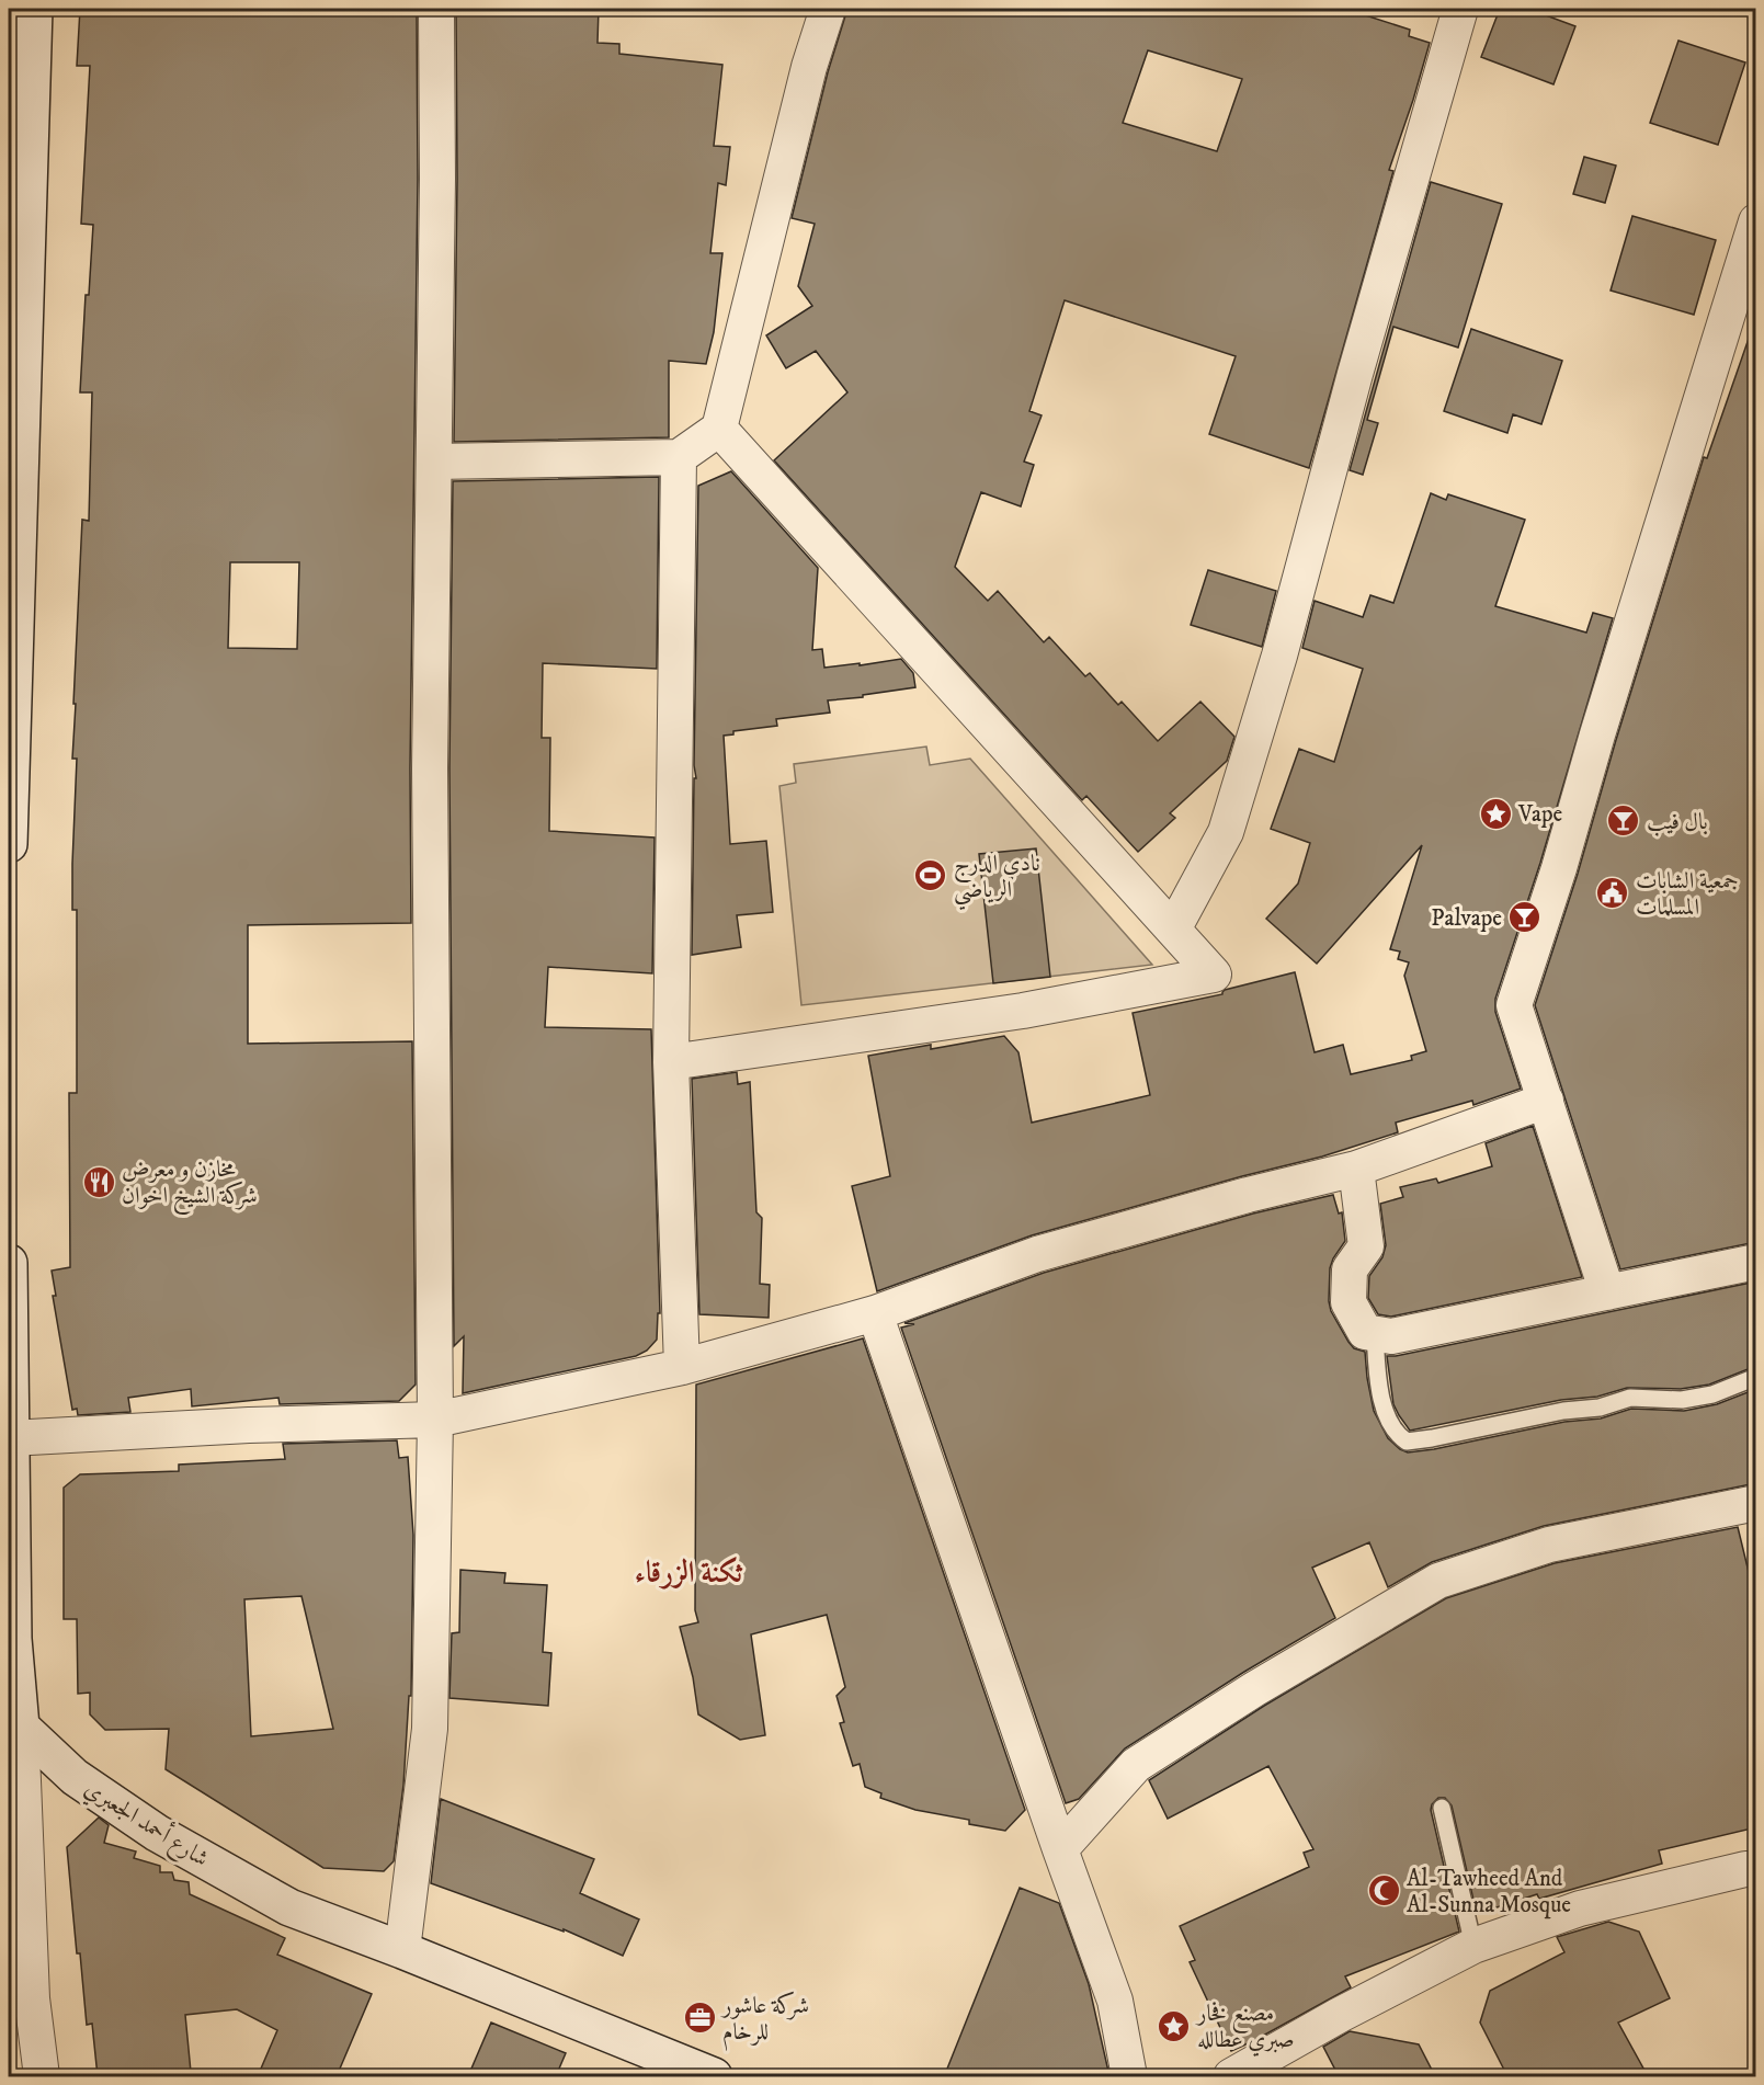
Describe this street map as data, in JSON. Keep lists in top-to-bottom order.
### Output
{
  "streets": {
    "street": ["شارع أحمد الجعبري"]
  },
  "districts": ["ثكنة الزرقاء"],
  "places": {
    "place": ["Vape", "مصنع فخار صبري عطالله"],
    "bar": ["بال فيب", "Palvape"],
    "sports": ["نادي الدرج الرياضي"],
    "public building": ["جمعية الشابات المسلمات"],
    "restaurant": ["مخازن و معرض شركة الشيخ اخوان"],
    "mosque": ["Al-Tawheed And Al-Sunna Mosque"],
    "office": ["شركة عاشور للرخام"]
  }
}
